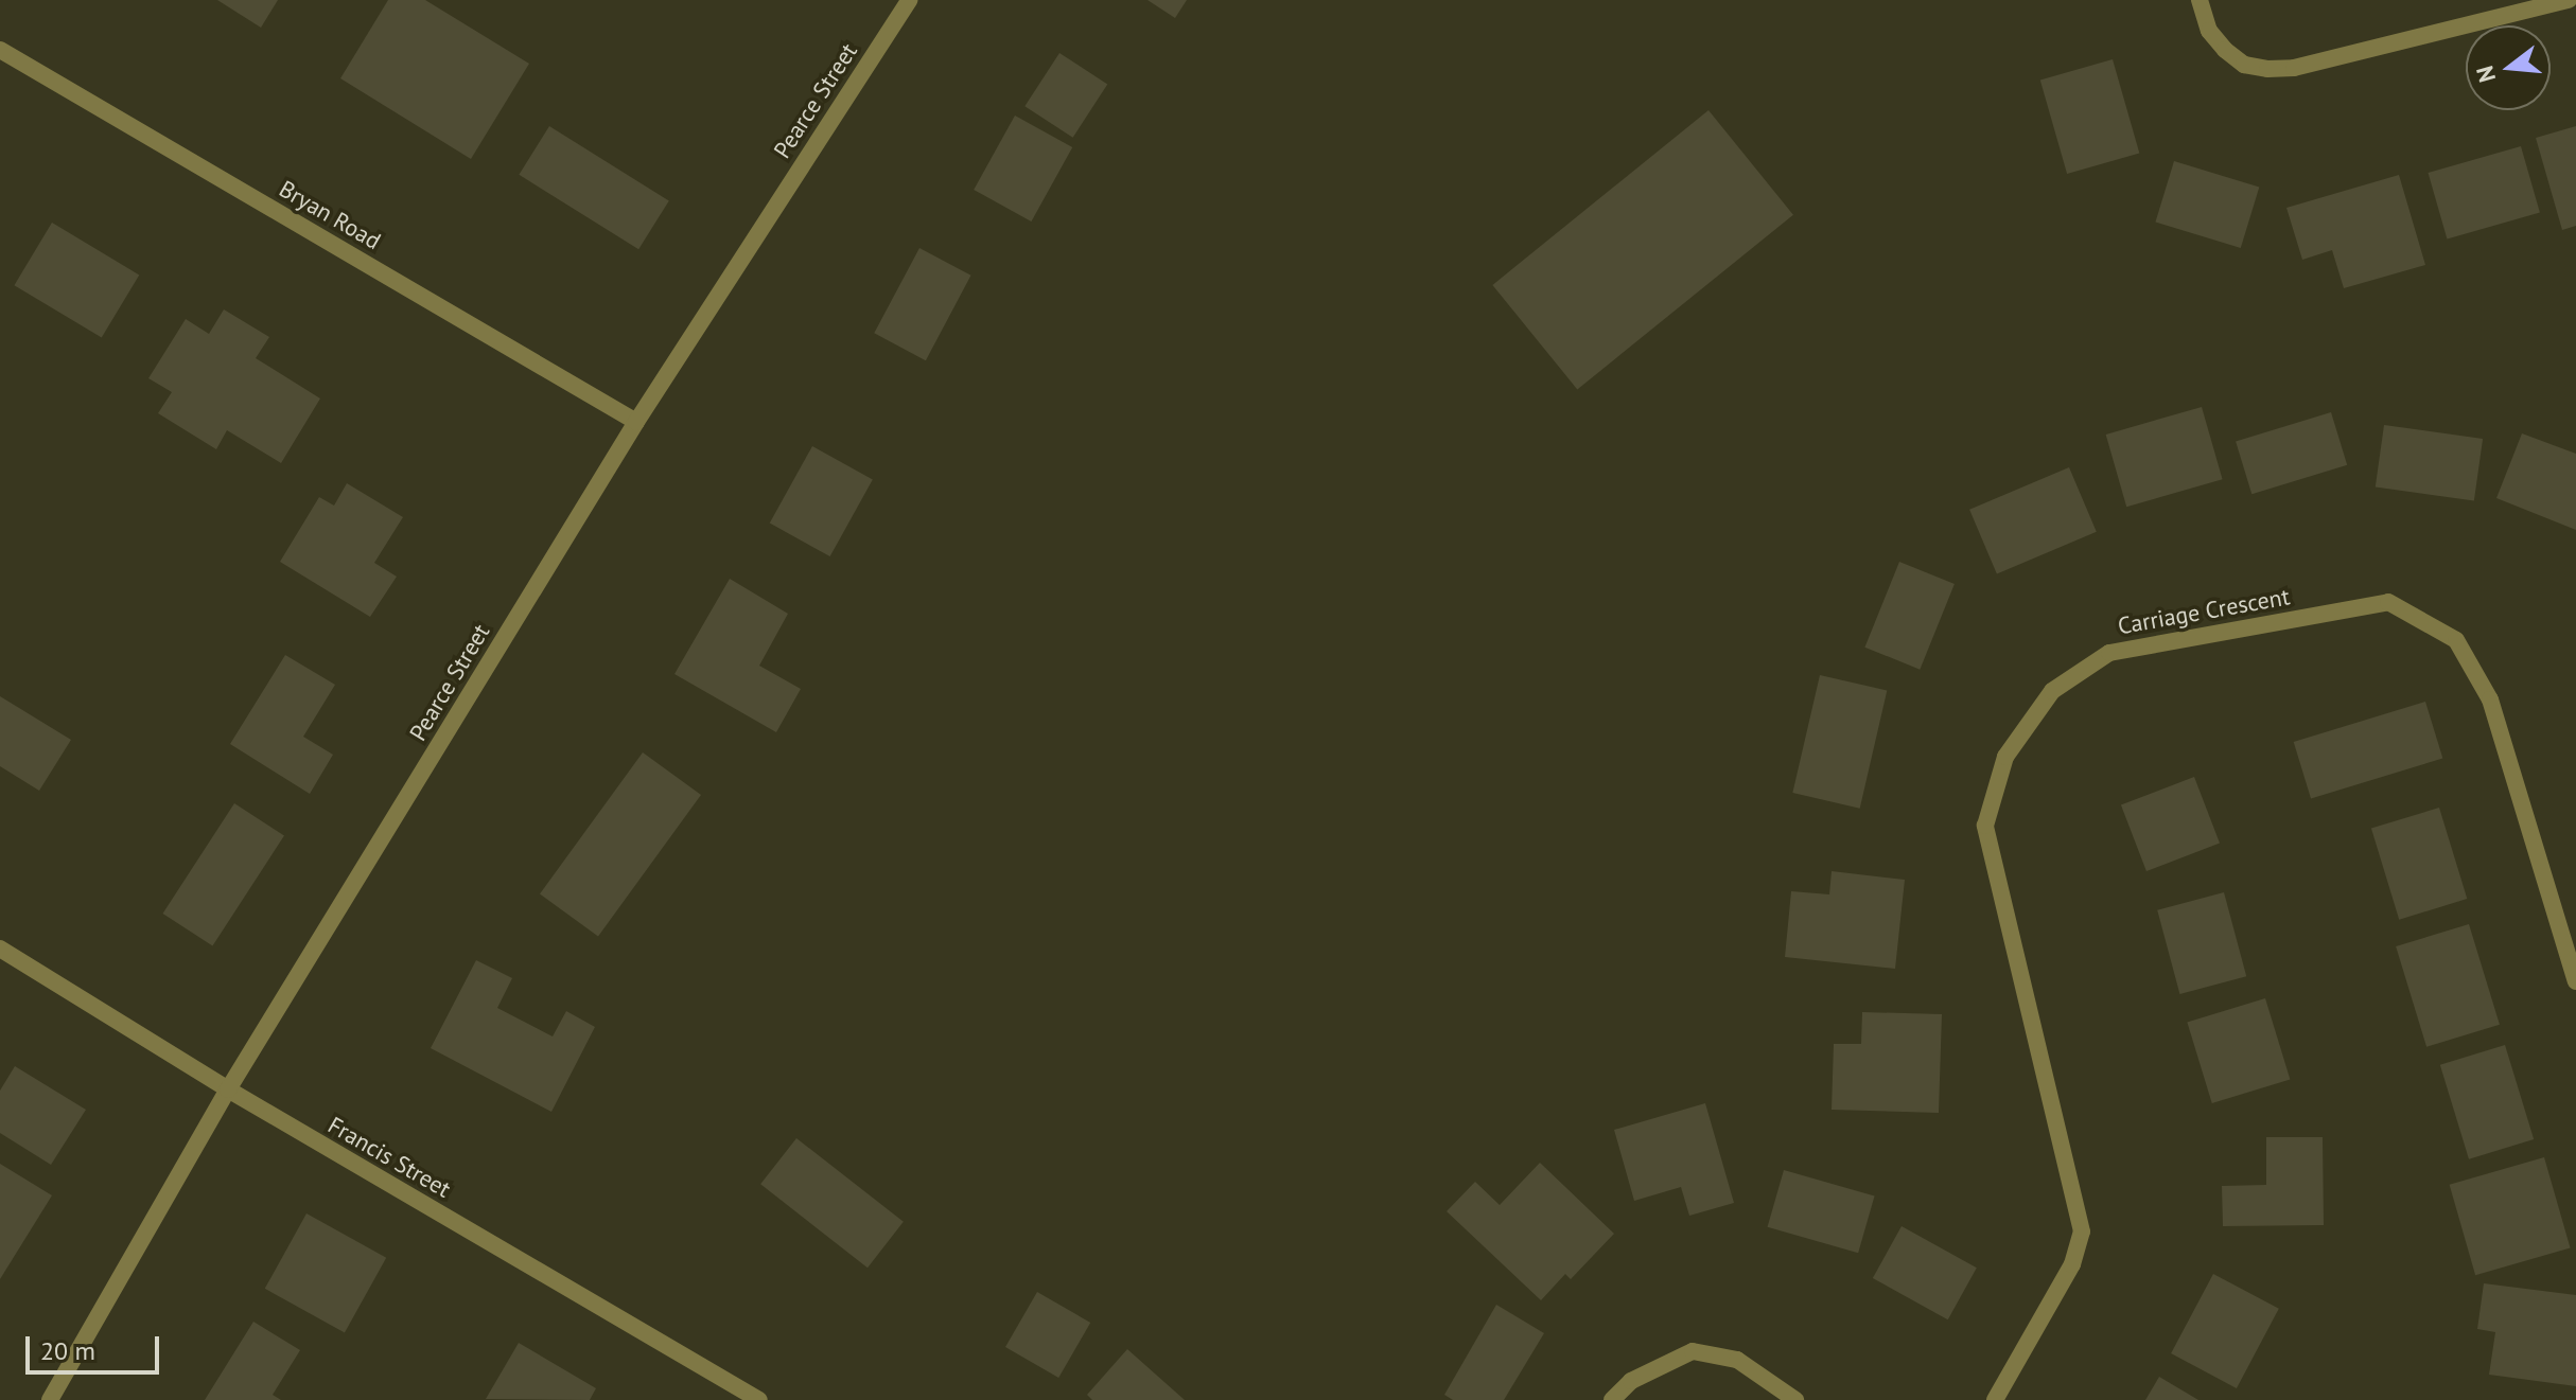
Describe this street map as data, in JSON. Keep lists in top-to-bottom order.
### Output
{
  "streets": {
    "street": [
      "Pearce Street",
      "Bryan Road",
      "Carriage Crescent",
      "Francis Street"
    ]
  },
  "crossings": [
    ["Pearce Street", "Bryan Road"],
    ["Pearce Street", "Francis Street"]
  ],
  "scale_bar": "20 m",
  "north": "left"
}
